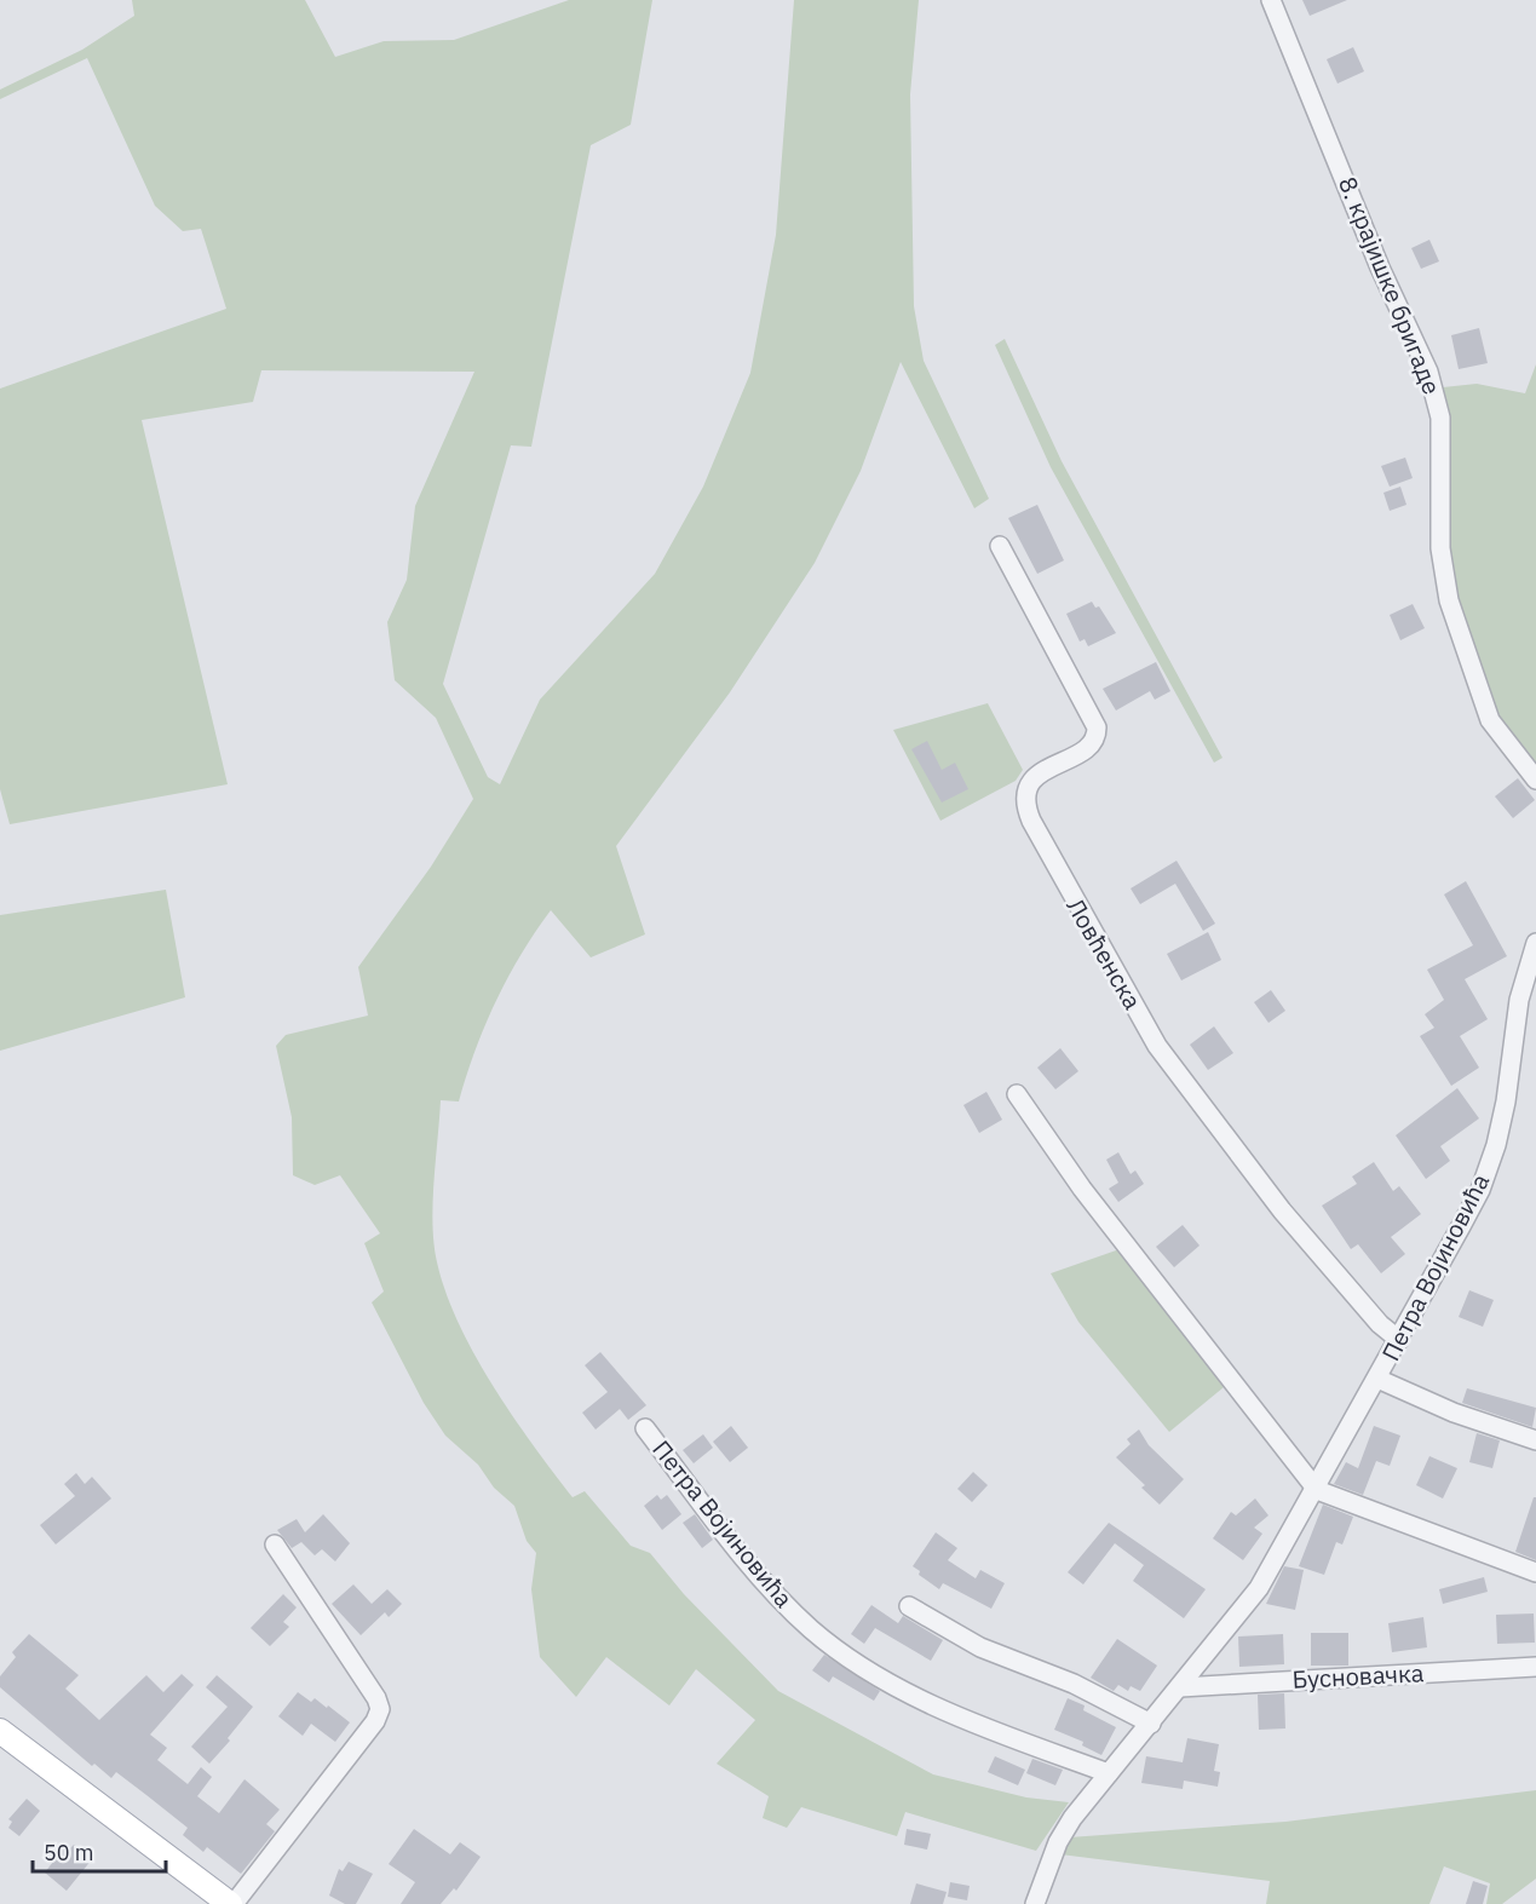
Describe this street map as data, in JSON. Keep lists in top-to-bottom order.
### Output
{
  "streets": {
    "street": [
      "8. крајишке бригаде",
      "Ловћенска",
      "Петра Војиновића",
      "Бусновачка"
    ]
  },
  "crossings": [
    ["Ловћенска", "Петра Војиновића"],
    ["Петра Војиновића", "Бусновачка"]
  ],
  "scale_bar": "50 m"
}
